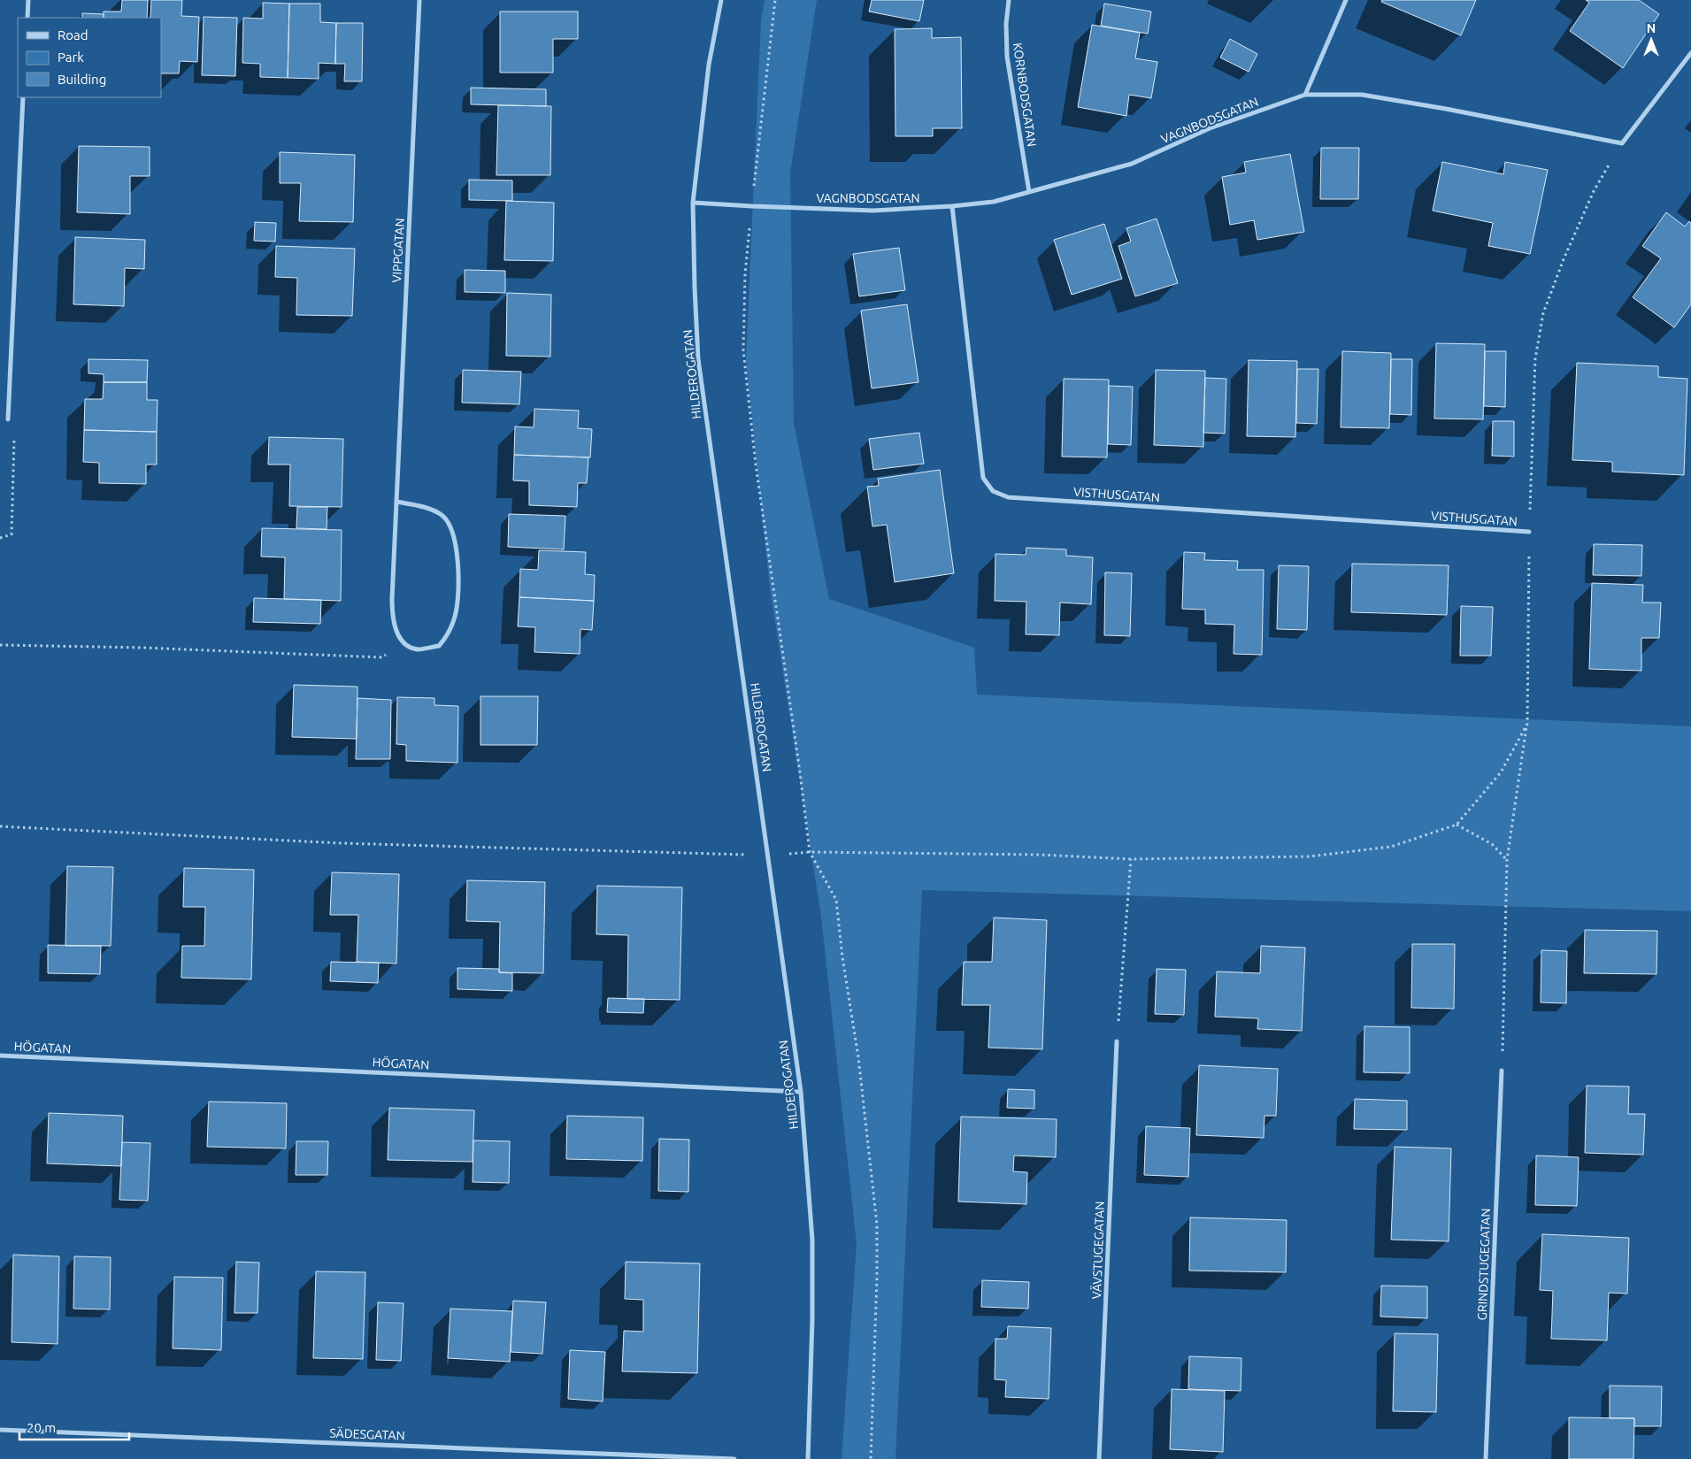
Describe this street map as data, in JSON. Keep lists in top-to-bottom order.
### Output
{
  "streets": {
    "street": [
      "KORNBODSGATAN",
      "VAGNBODSGATAN",
      "VIPPGATAN",
      "HILDEROGATAN",
      "VISTHUSGATAN",
      "HÖGATAN",
      "VÄVSTUGEGATAN",
      "GRINDSTUGEGATAN",
      "SÄDESGATAN"
    ]
  },
  "crossings": [
    ["KORNBODSGATAN", "VAGNBODSGATAN"],
    ["VAGNBODSGATAN", "HILDEROGATAN"],
    ["VAGNBODSGATAN", "VISTHUSGATAN"],
    ["HILDEROGATAN", "HÖGATAN"]
  ],
  "legend": ["Road", "Park", "Building"],
  "scale_bar": "20 m",
  "north": "top"
}
